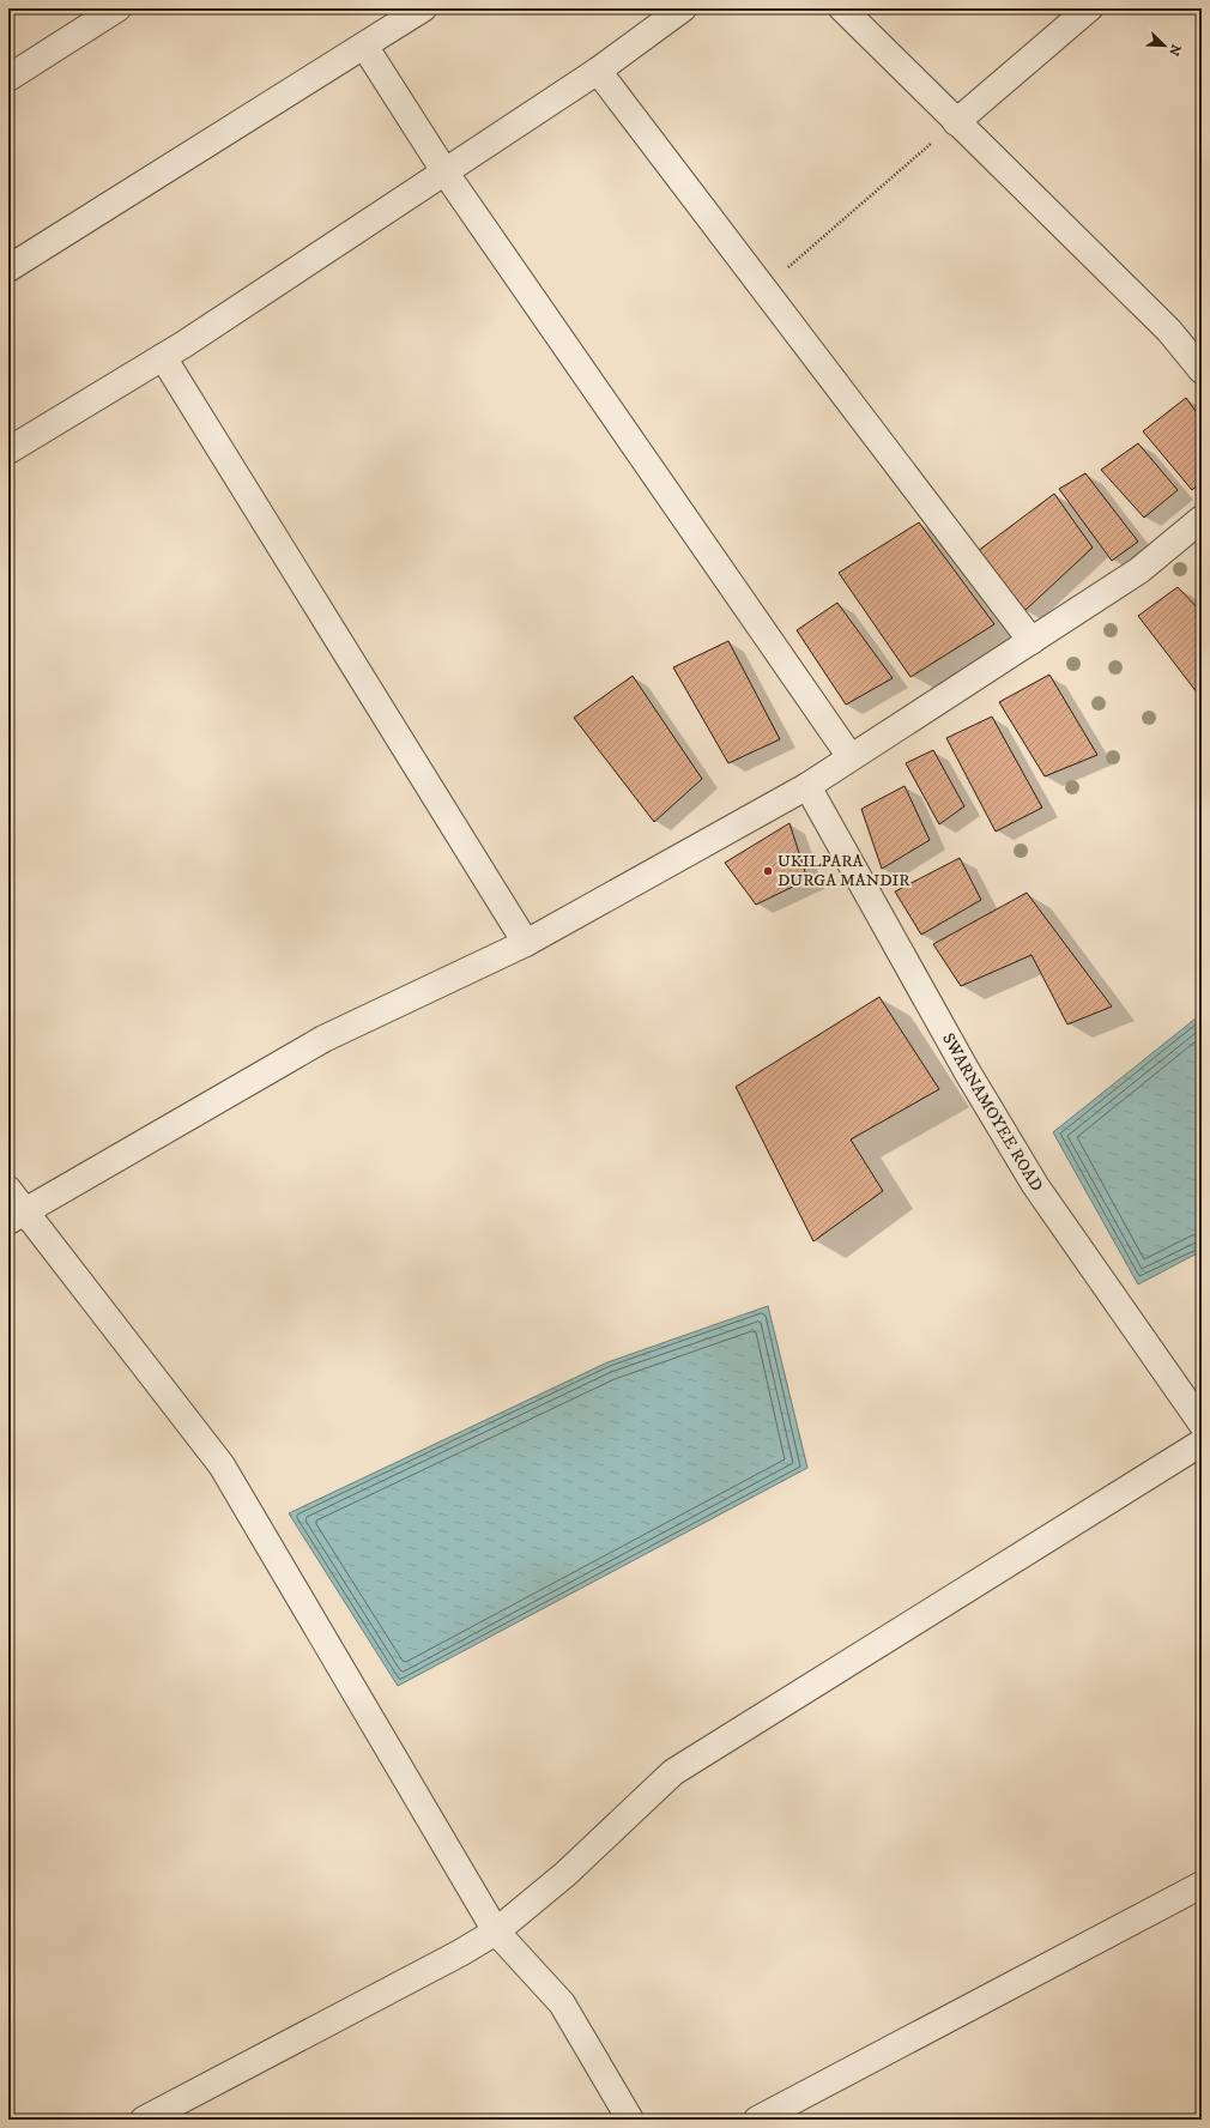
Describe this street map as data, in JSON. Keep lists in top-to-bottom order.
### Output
{
  "streets": {
    "street": ["SWARNAMOYEE ROAD"]
  },
  "places": ["UKILPARA DURGA MANDIR"],
  "north": "bottom right"
}
